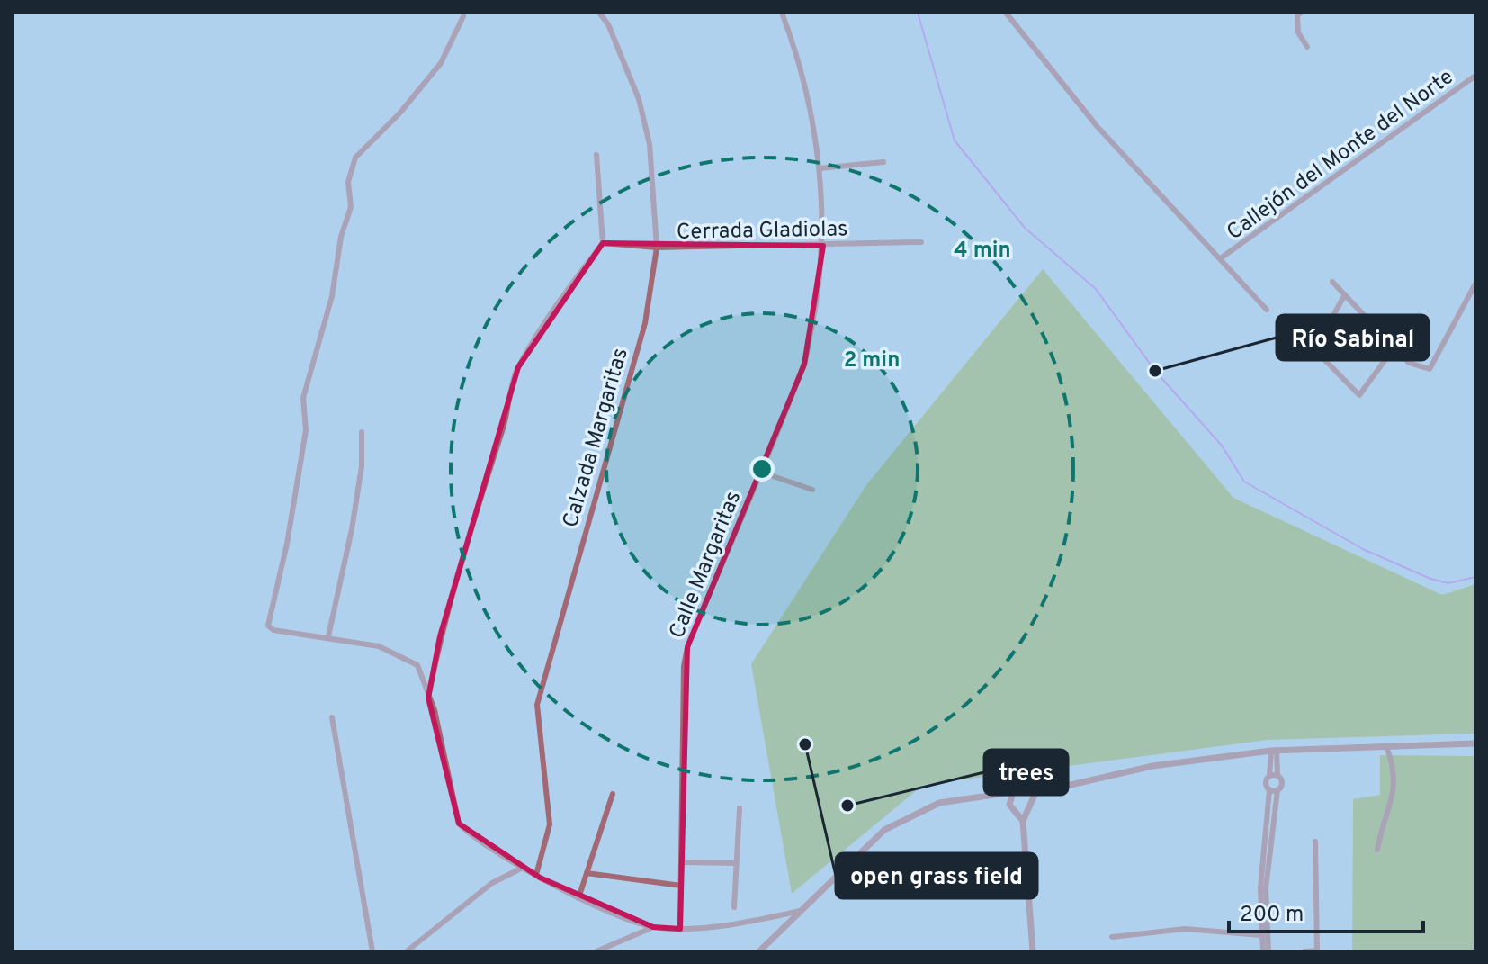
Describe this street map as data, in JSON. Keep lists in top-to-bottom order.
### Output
{
  "streets": {
    "street": [
      "Callejón del Monte del Norte",
      "Cerrada Gladiolas",
      "Calzada Margaritas",
      "Calle Margaritas"
    ]
  },
  "crossings": [
    ["Cerrada Gladiolas", "Calzada Margaritas"],
    ["Cerrada Gladiolas", "Calle Margaritas"]
  ],
  "places": ["Río Sabinal", "open grass field", "trees"],
  "scale_bar": "200 m",
  "rings": ["4 min", "2 min"]
}
